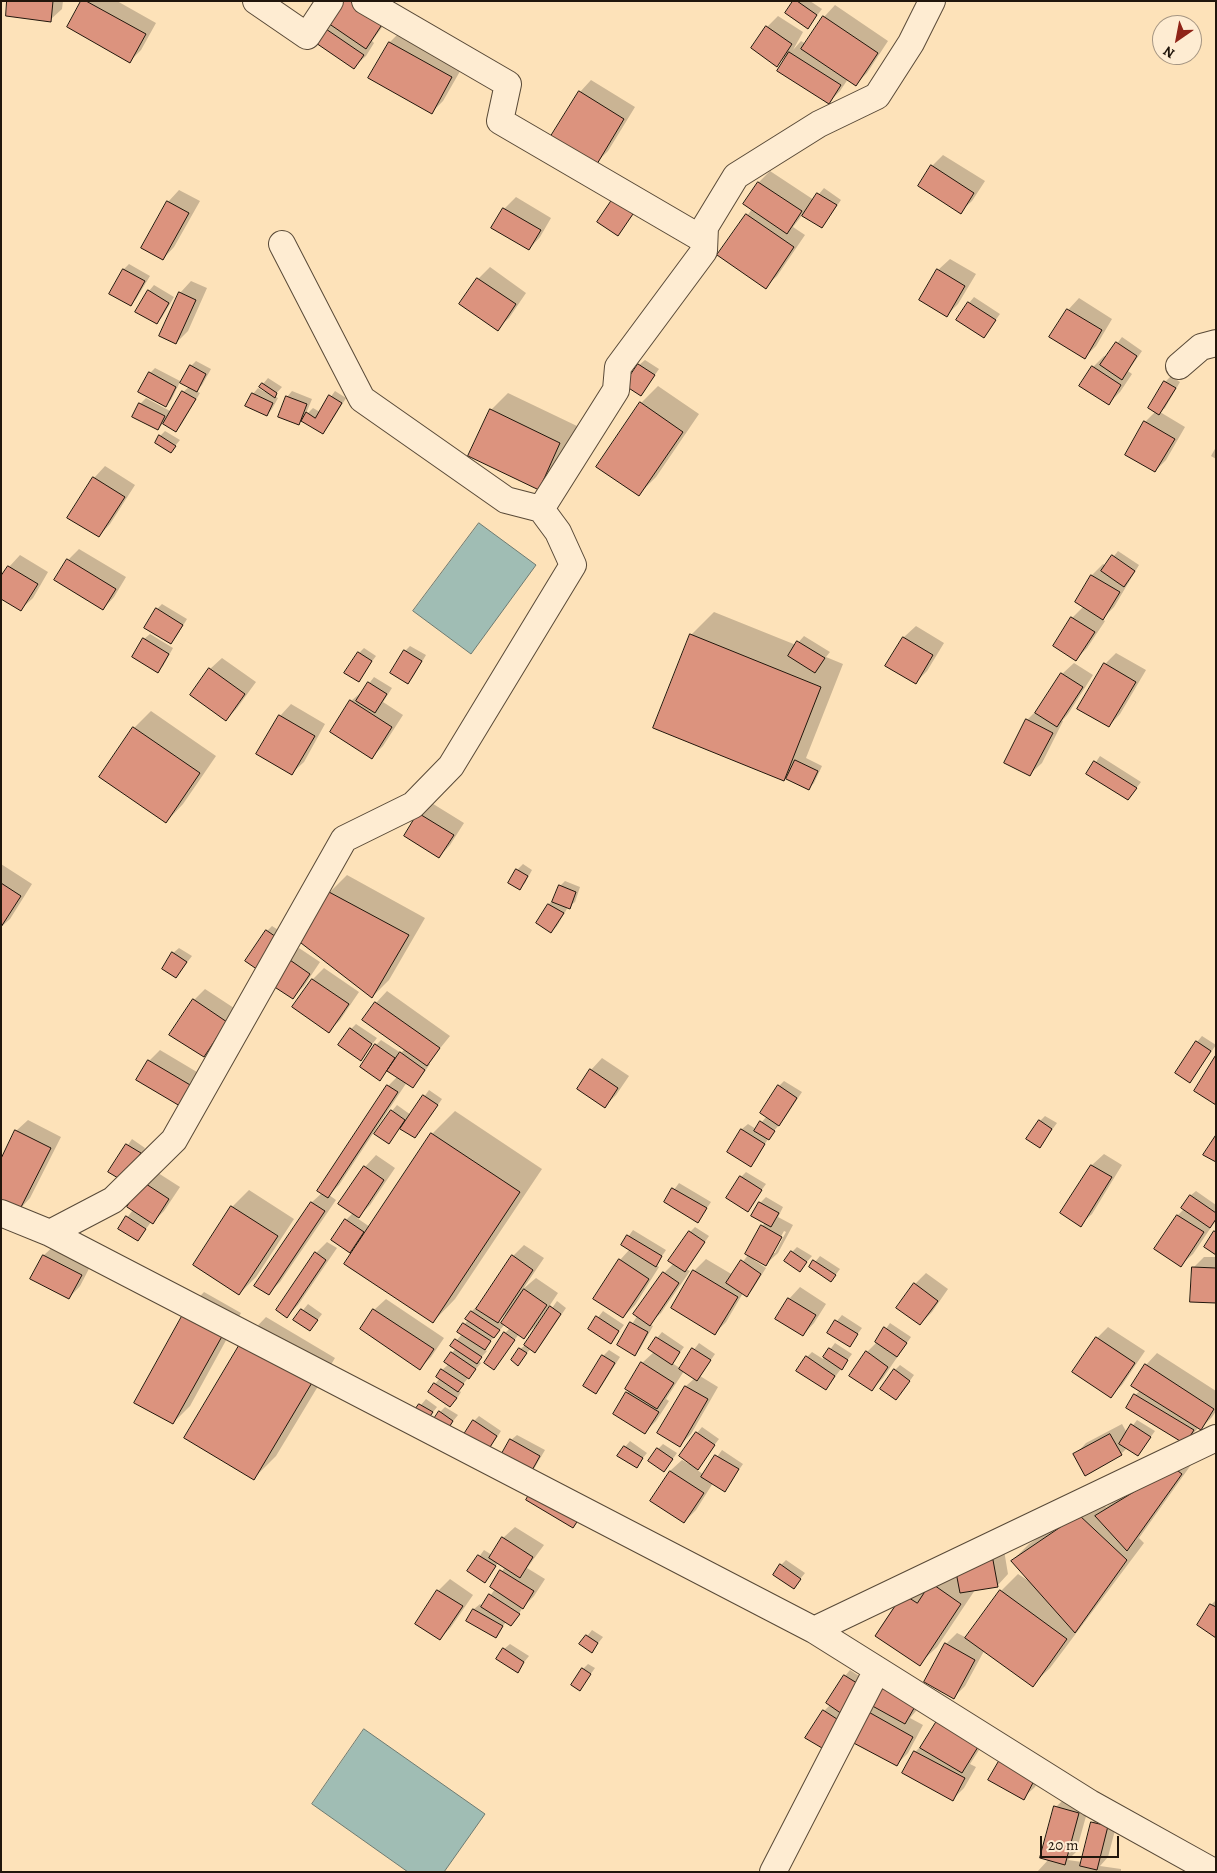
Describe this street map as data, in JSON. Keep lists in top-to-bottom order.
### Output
{
  "scale_bar": "20 m",
  "north": "bottom left"
}
